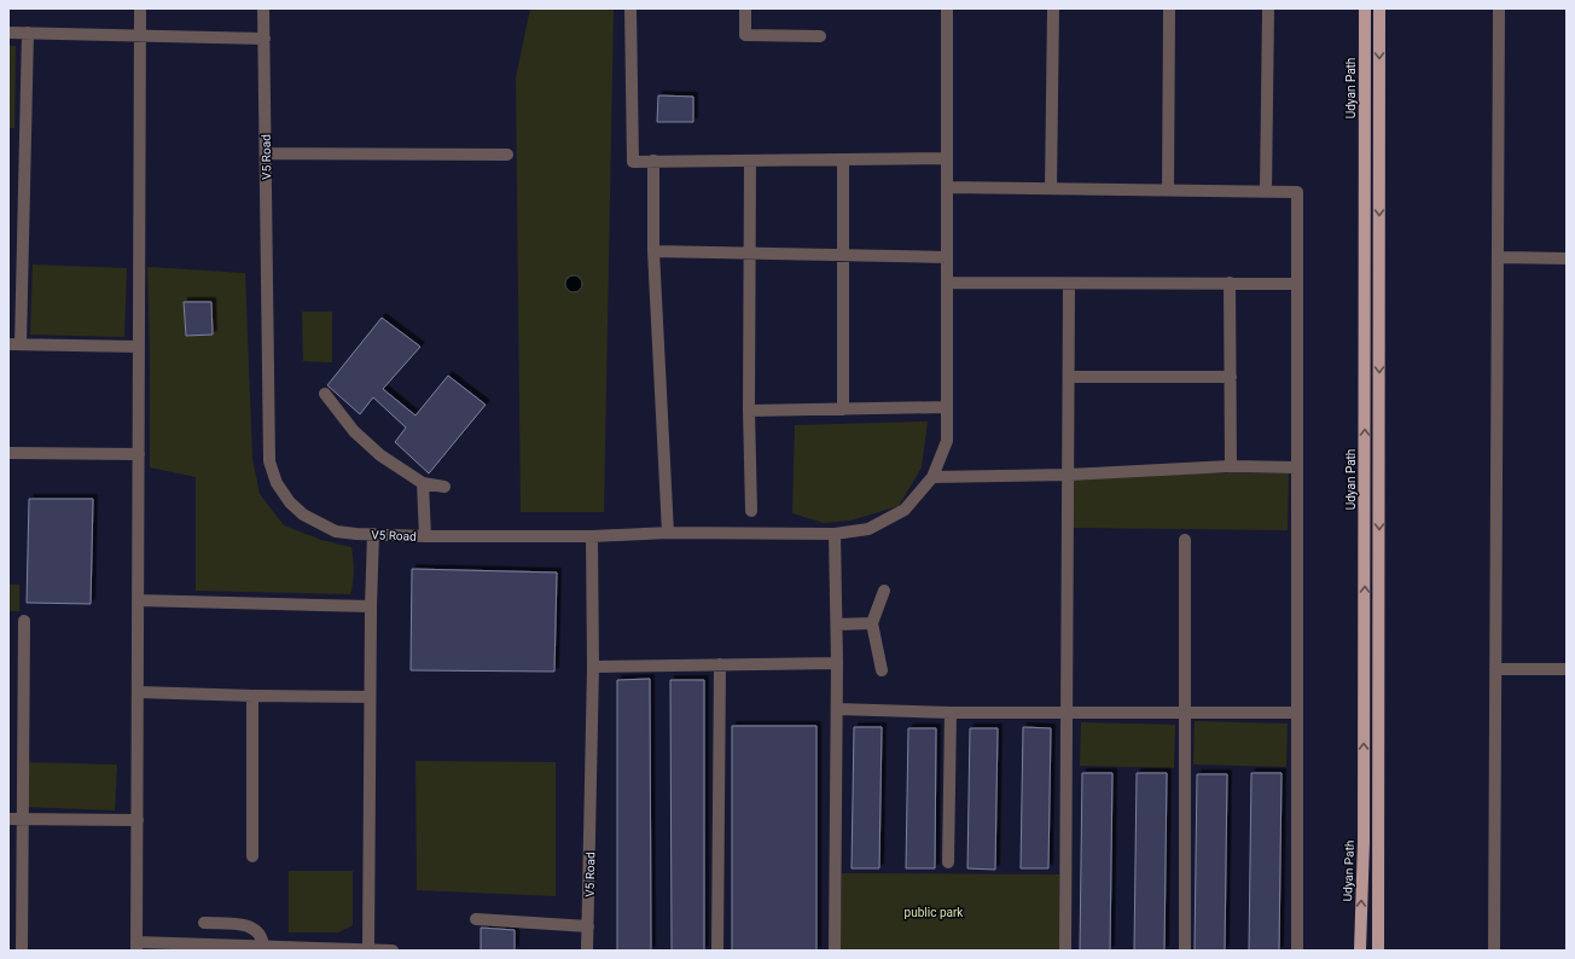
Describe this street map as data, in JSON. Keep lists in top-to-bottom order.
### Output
{
  "streets": {
    "main road": ["Udyan Path"],
    "street": ["V5 Road"]
  },
  "parks": ["public park"]
}
